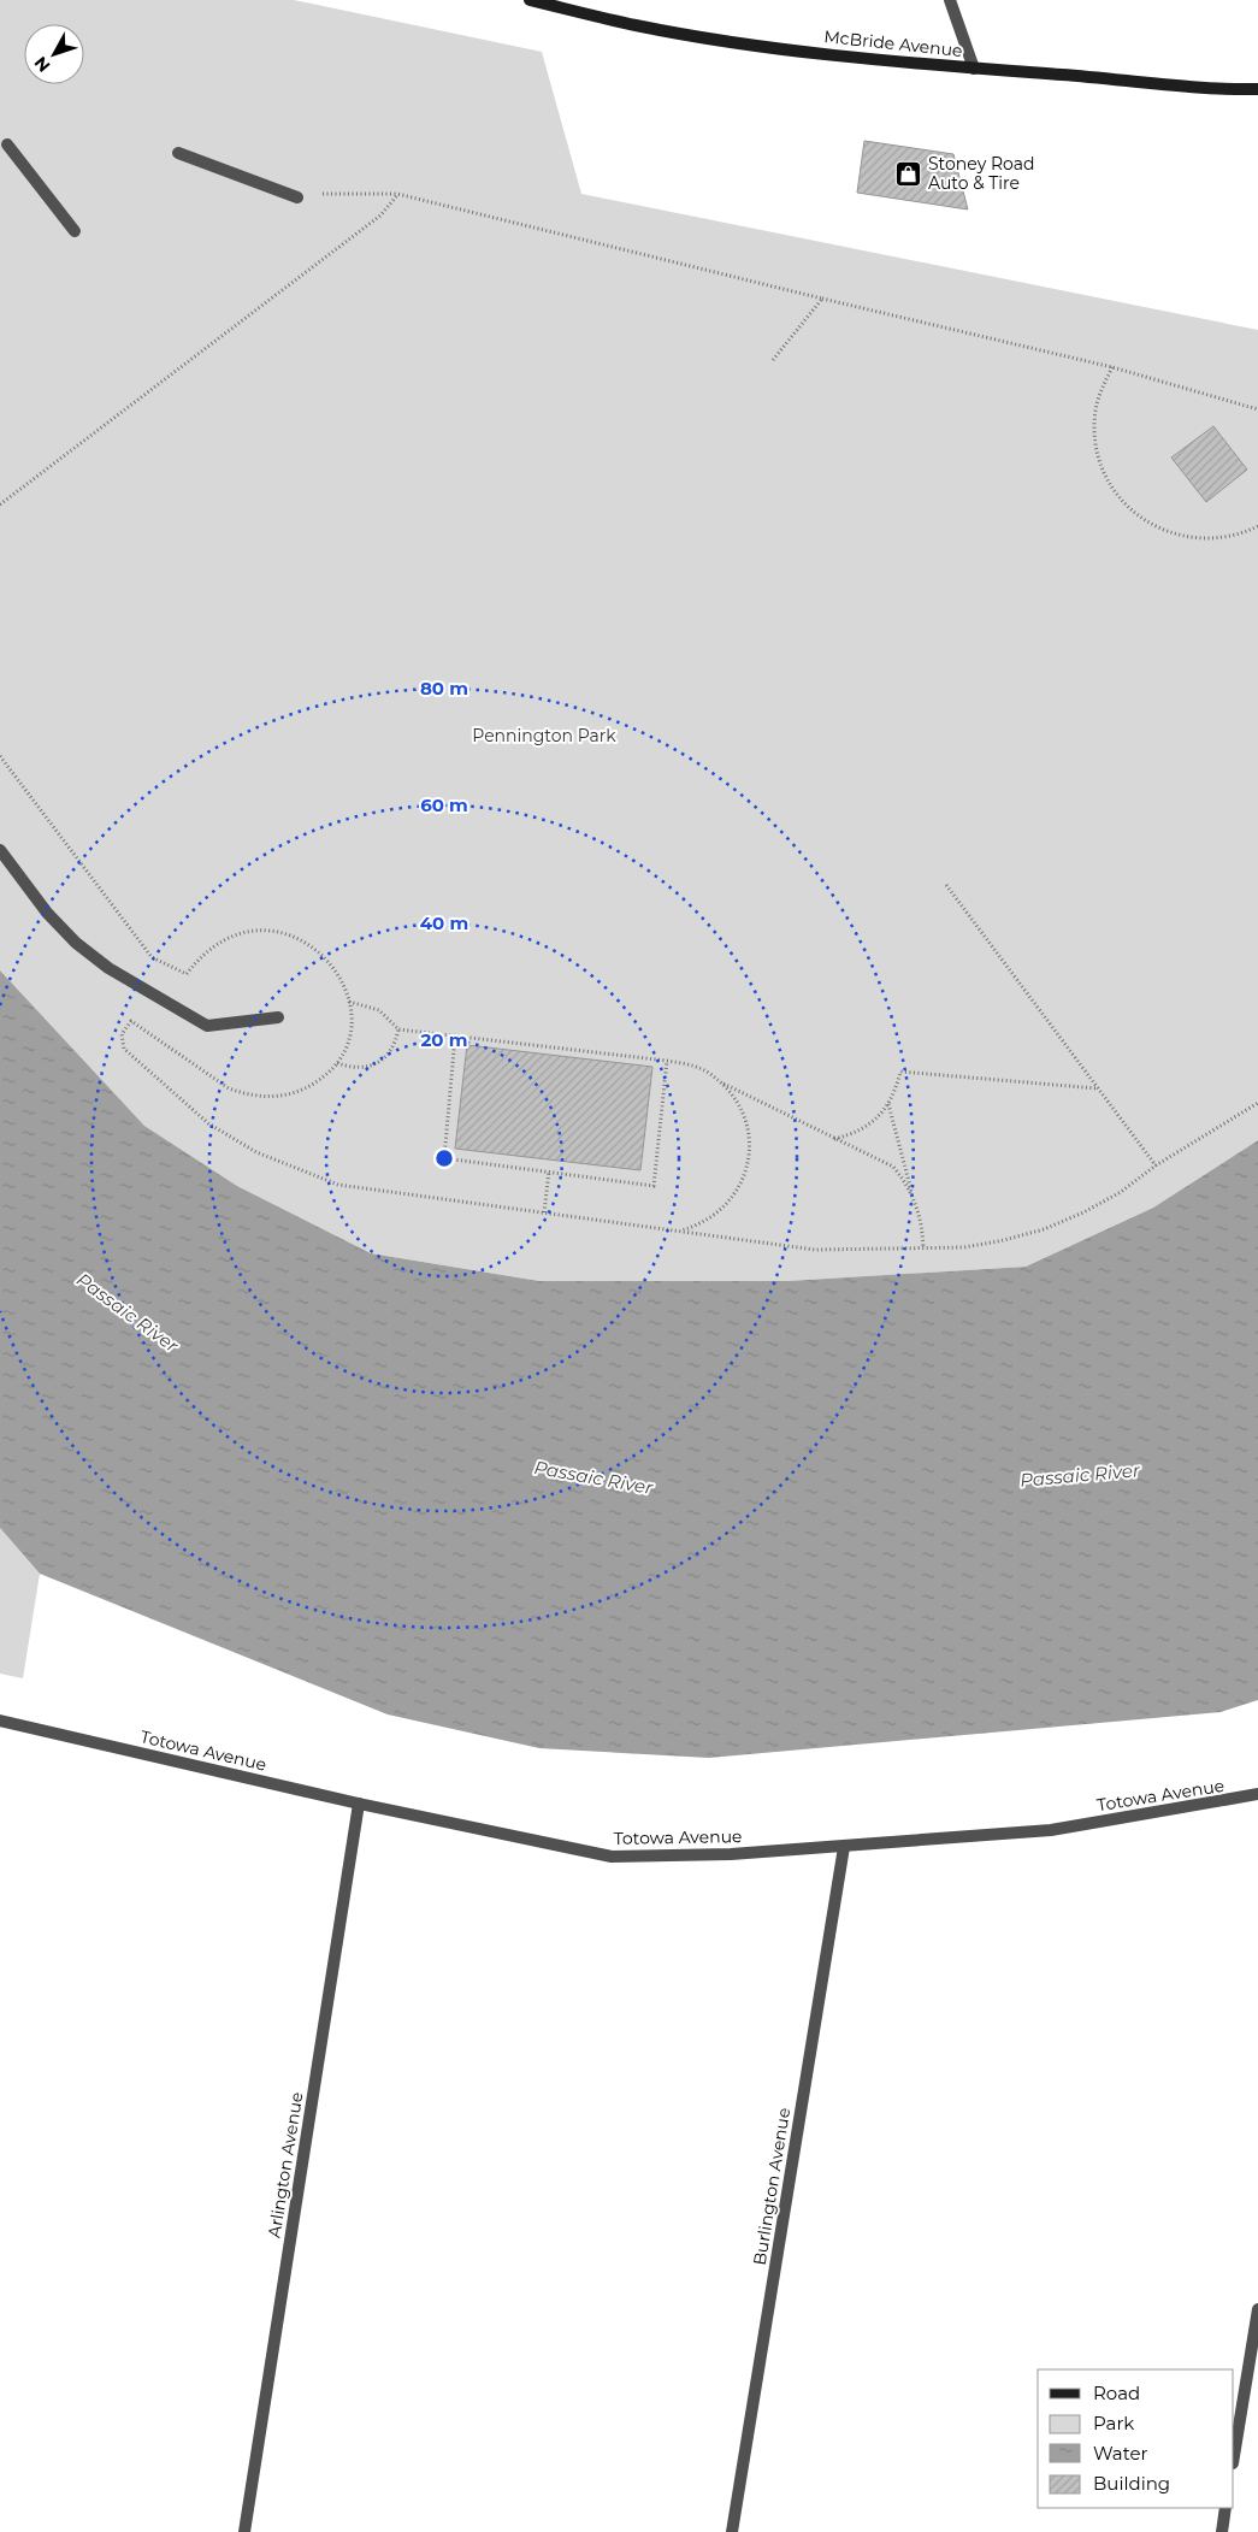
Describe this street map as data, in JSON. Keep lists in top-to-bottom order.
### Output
{
  "streets": {
    "main road": ["McBride Avenue"],
    "street": ["Totowa Avenue", "Arlington Avenue", "Burlington Avenue"]
  },
  "crossings": [
    ["Totowa Avenue", "Arlington Avenue"],
    ["Totowa Avenue", "Burlington Avenue"]
  ],
  "water": ["Passaic River"],
  "parks": ["Pennington Park"],
  "places": {
    "shop": ["Stoney Road Auto & Tire"]
  },
  "legend": [
    "Road",
    "Park",
    "Water",
    "Building"
  ],
  "north": "bottom left",
  "rings": [
    "80 m",
    "60 m",
    "40 m",
    "20 m"
  ]
}
